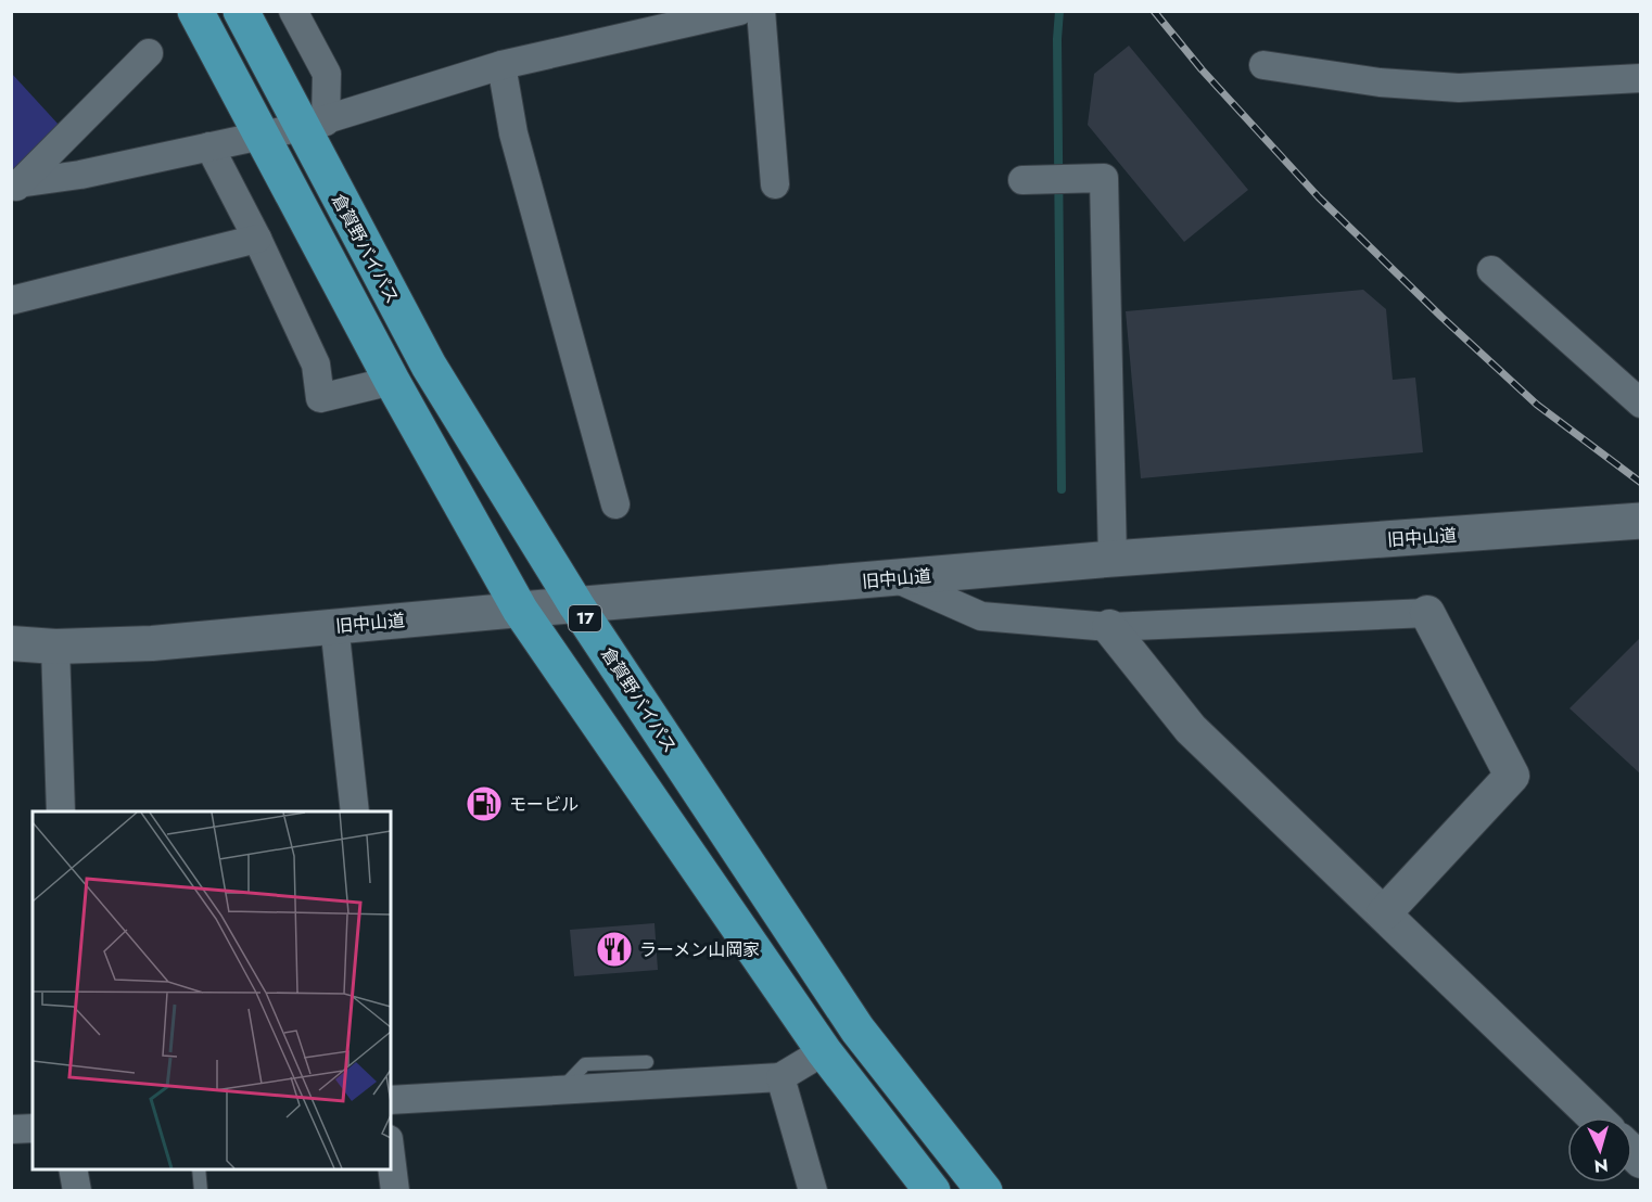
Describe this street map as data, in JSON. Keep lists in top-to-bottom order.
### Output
{
  "streets": {
    "highway": ["倉賀野バイパス", "17"],
    "main road": ["旧中山道"]
  },
  "crossings": [
    ["倉賀野バイパス", "旧中山道"]
  ],
  "places": {
    "fuel station": ["モービル"],
    "restaurant": ["ラーメン山岡家"]
  },
  "north": "bottom"
}
